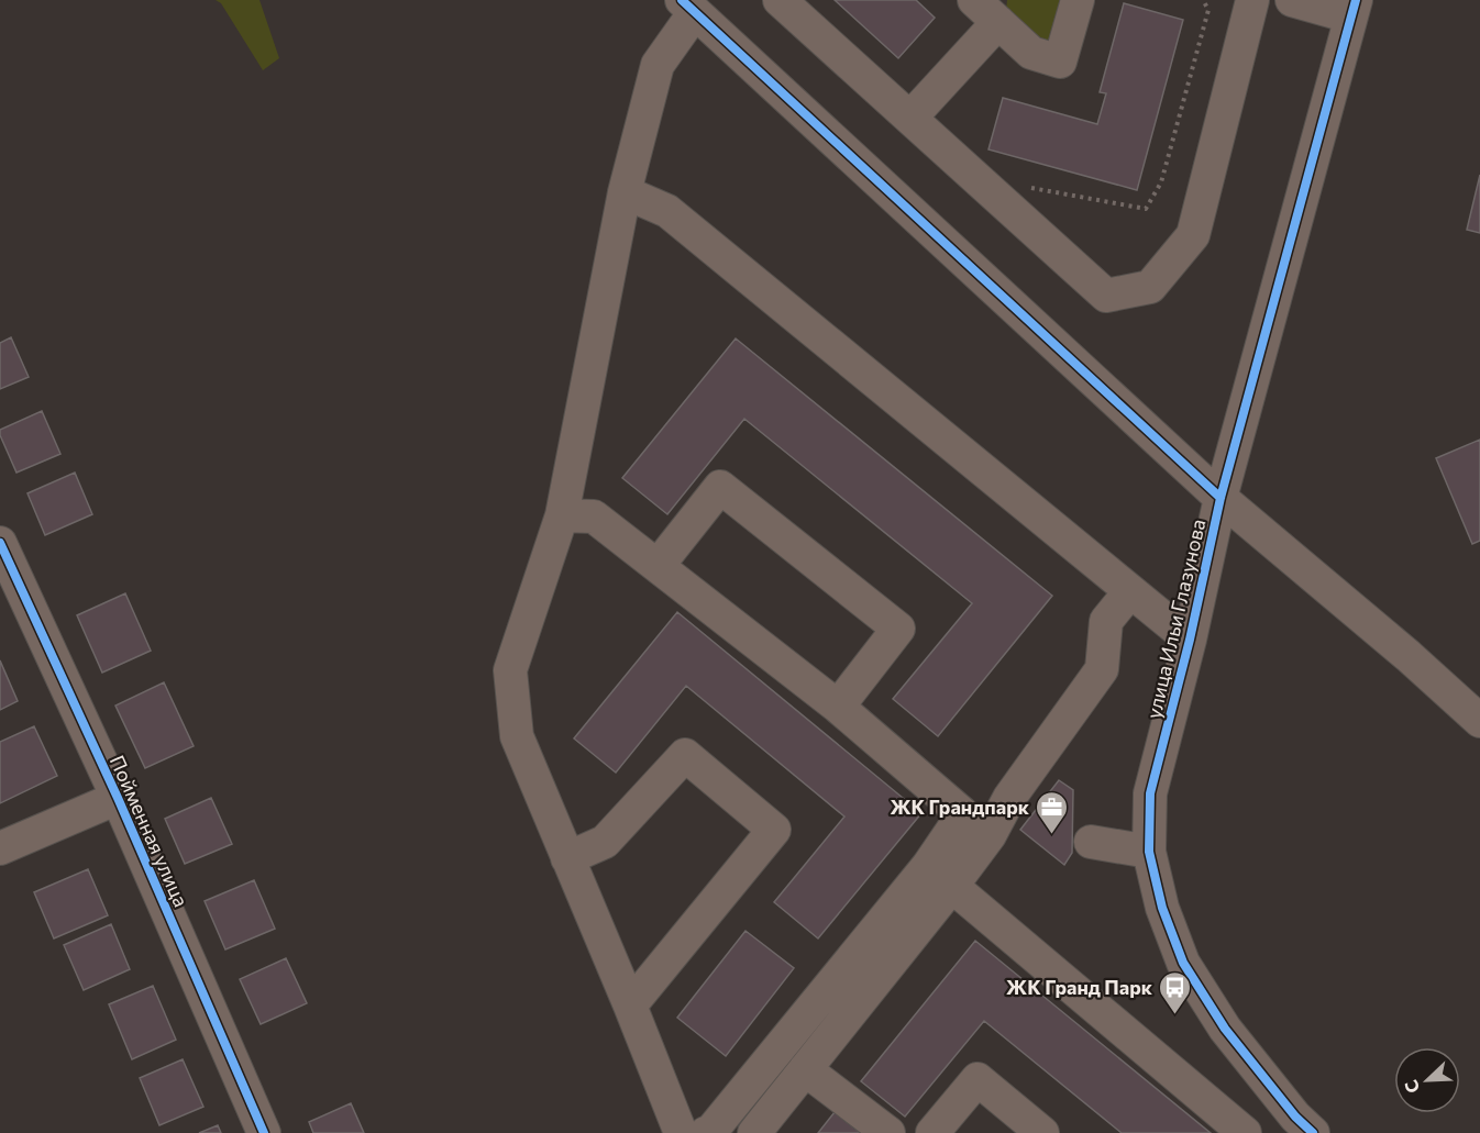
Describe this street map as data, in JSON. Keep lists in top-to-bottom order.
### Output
{
  "streets": {
    "street": ["улица Ильи Глазунова", "Пойменная улица"]
  },
  "places": {
    "office": ["ЖК Грандпарк"],
    "bus stop": ["ЖК Гранд Парк"]
  },
  "north": "bottom left"
}
